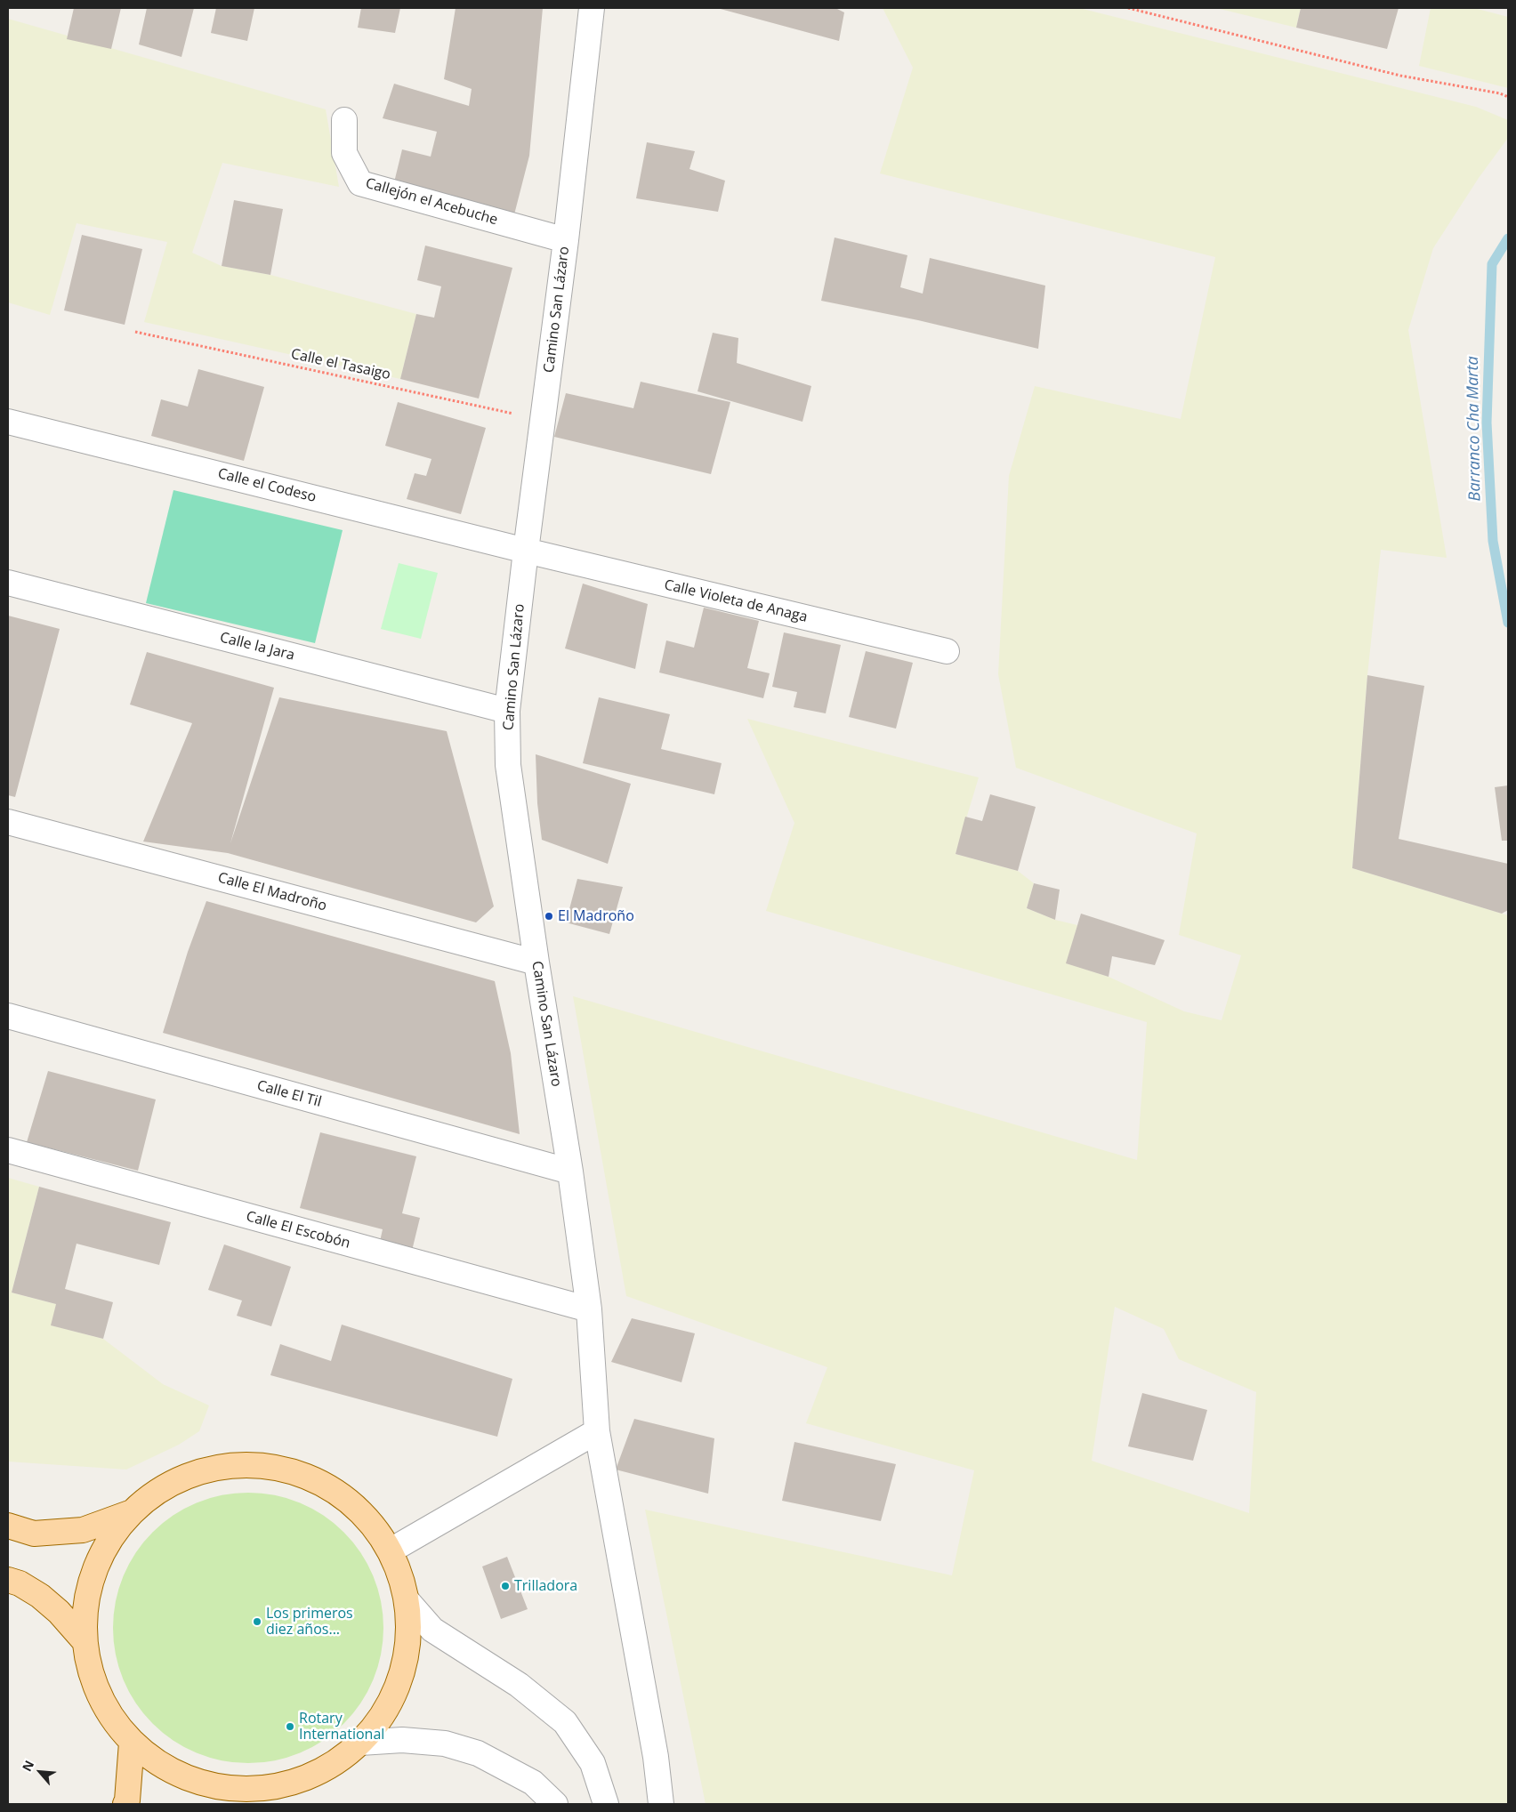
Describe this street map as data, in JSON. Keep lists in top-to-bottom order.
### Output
{
  "streets": {
    "street": [
      "Callejón el Acebuche",
      "Camino San Lázaro",
      "Calle el Codeso",
      "Calle Violeta de Anaga",
      "Calle la Jara",
      "Calle El Madroño",
      "Calle El Til",
      "Calle El Escobón"
    ],
    "path": ["Calle el Tasaigo"]
  },
  "crossings": [
    ["Callejón el Acebuche", "Camino San Lázaro"],
    ["Camino San Lázaro", "Calle el Tasaigo"],
    ["Camino San Lázaro", "Calle el Codeso"],
    ["Camino San Lázaro", "Calle Violeta de Anaga"],
    ["Camino San Lázaro", "Calle la Jara"],
    ["Camino San Lázaro", "Calle El Madroño"],
    ["Camino San Lázaro", "Calle El Til"],
    ["Camino San Lázaro", "Calle El Escobón"],
    ["Calle el Codeso", "Calle Violeta de Anaga"]
  ],
  "water": ["Barranco Cha Marta"],
  "places": [
    "El Madroño",
    "Trilladora",
    "Los primeros diez años...",
    "Rotary International"
  ],
  "north": "top left"
}
